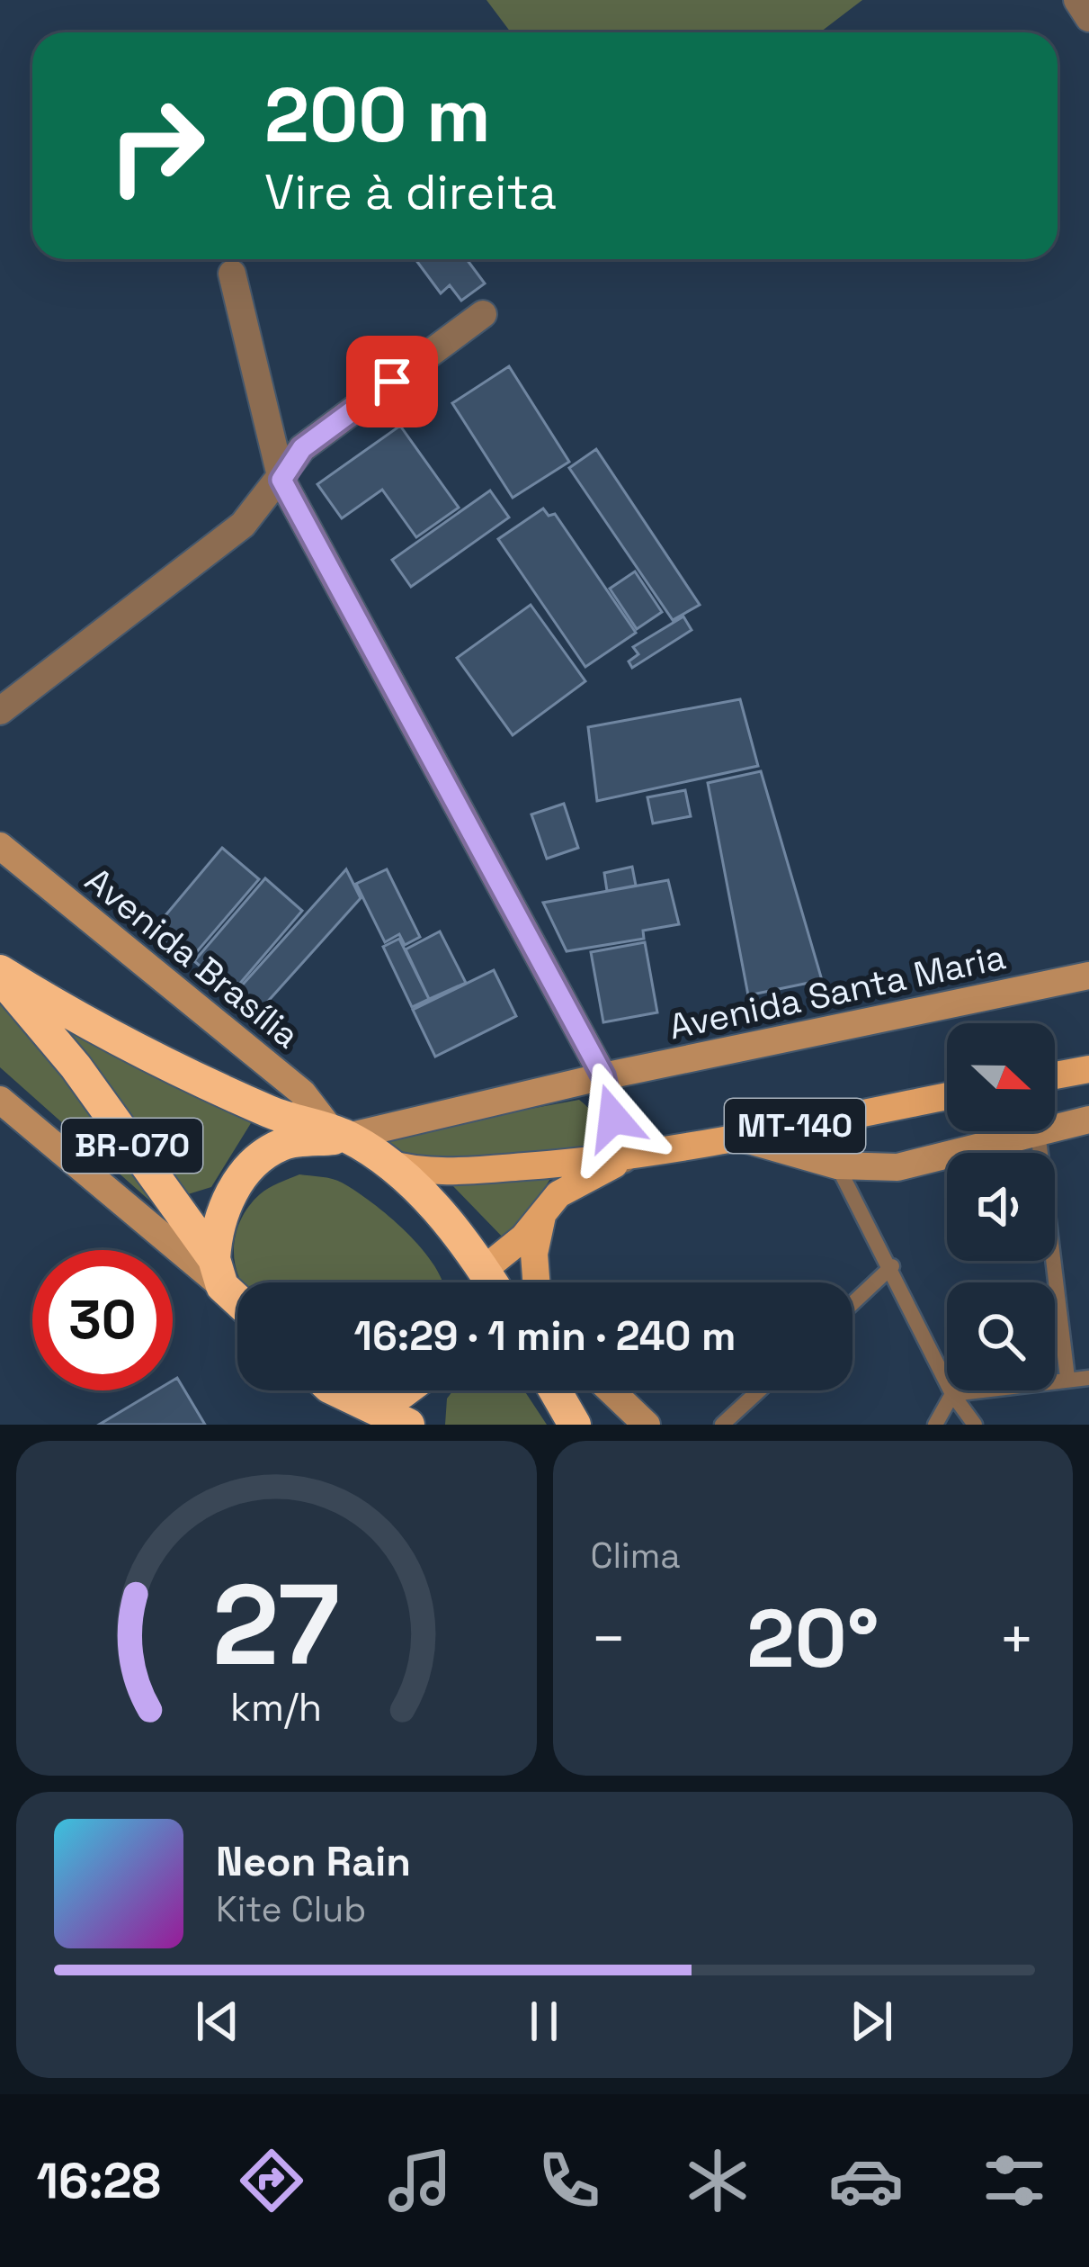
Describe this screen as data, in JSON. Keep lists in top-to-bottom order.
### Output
{
  "streets": {
    "highway": ["BR-070"],
    "main road": ["MT-140"],
    "street": ["Avenida Brasília", "Avenida Santa Maria"]
  },
  "crossings": [
    ["Avenida Brasília", "Avenida Santa Maria"],
    ["Avenida Brasília", "BR-070"],
    ["Avenida Santa Maria", "BR-070"],
    ["MT-140", "BR-070"]
  ],
  "north": "right",
  "page": {
    "turn": ["200 m", "Vire à direita"],
    "limit": "30",
    "trip": "16:29 · 1 min · 240 m",
    "tile": "Clima",
    "heat": ["−", "20°", "+"],
    "song": ["Neon Rain", "Kite Club"],
    "tabs": "16:28",
    "gauge": ["27", "km/h"]
  }
}
